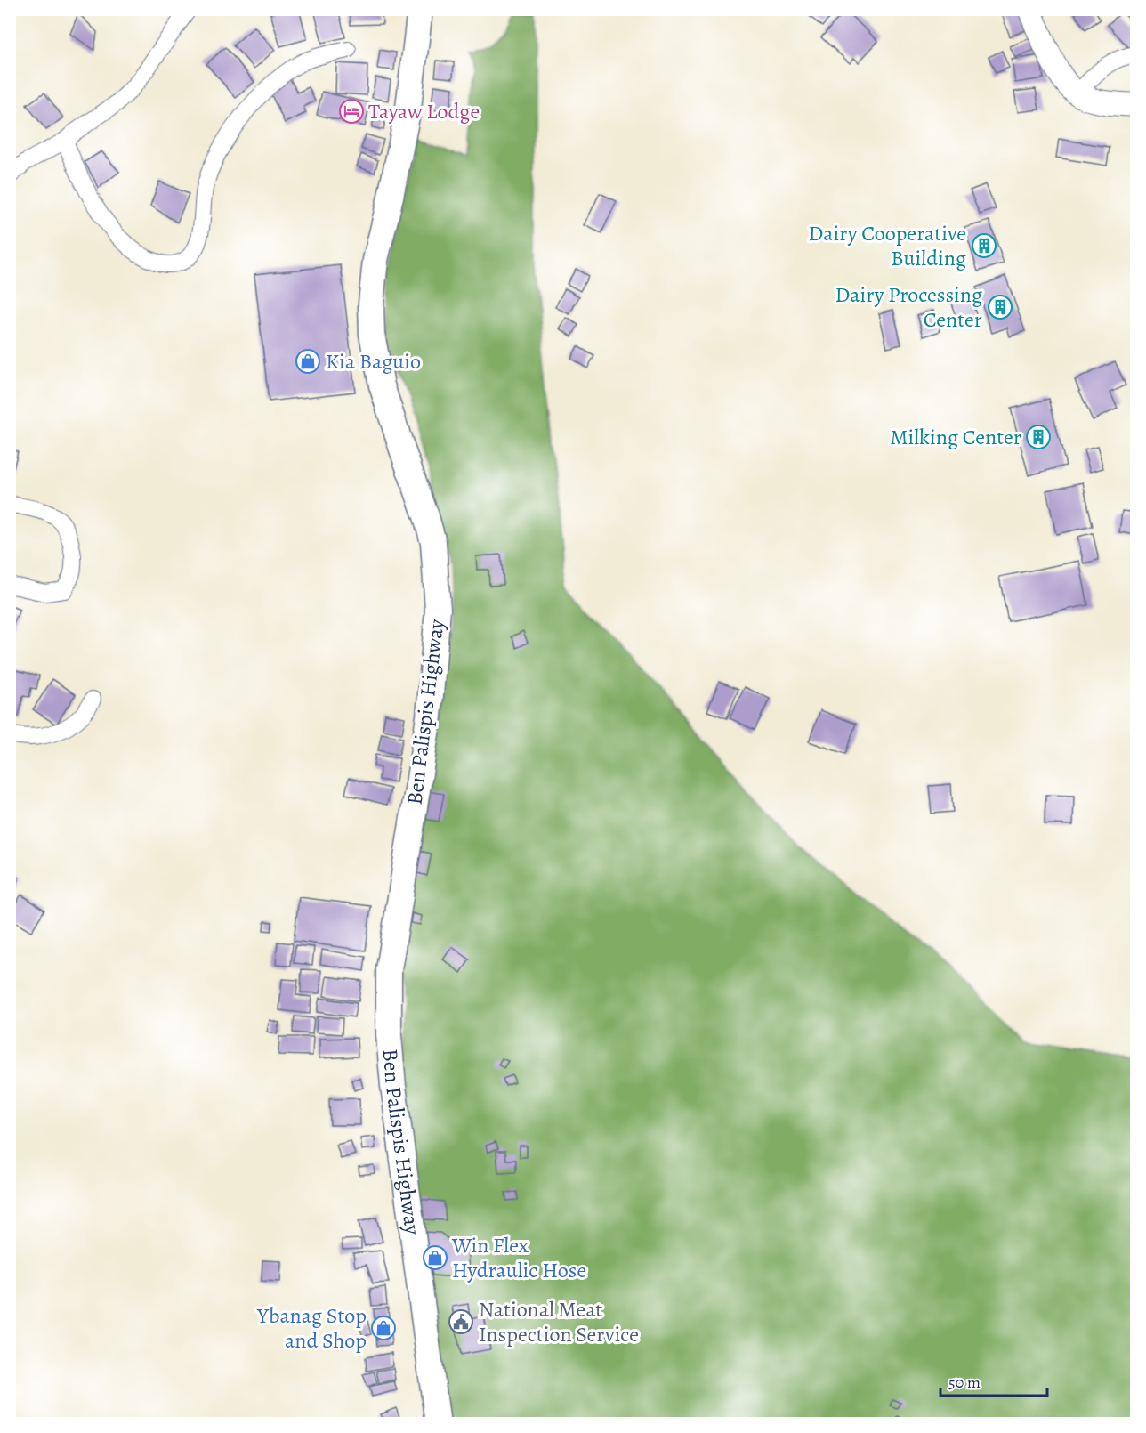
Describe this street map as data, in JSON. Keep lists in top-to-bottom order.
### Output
{
  "streets": {
    "main road": ["Ben Palispis Highway"]
  },
  "places": {
    "hotel": ["Tayaw Lodge"],
    "building": ["Dairy Cooperative Building", "Dairy Processing Center", "Milking Center"],
    "shop": ["Kia Baguio", "Win Flex Hydraulic Hose", "Ybanag Stop and Shop"],
    "public building": ["National Meat Inspection Service"]
  },
  "scale_bar": "50 m"
}
